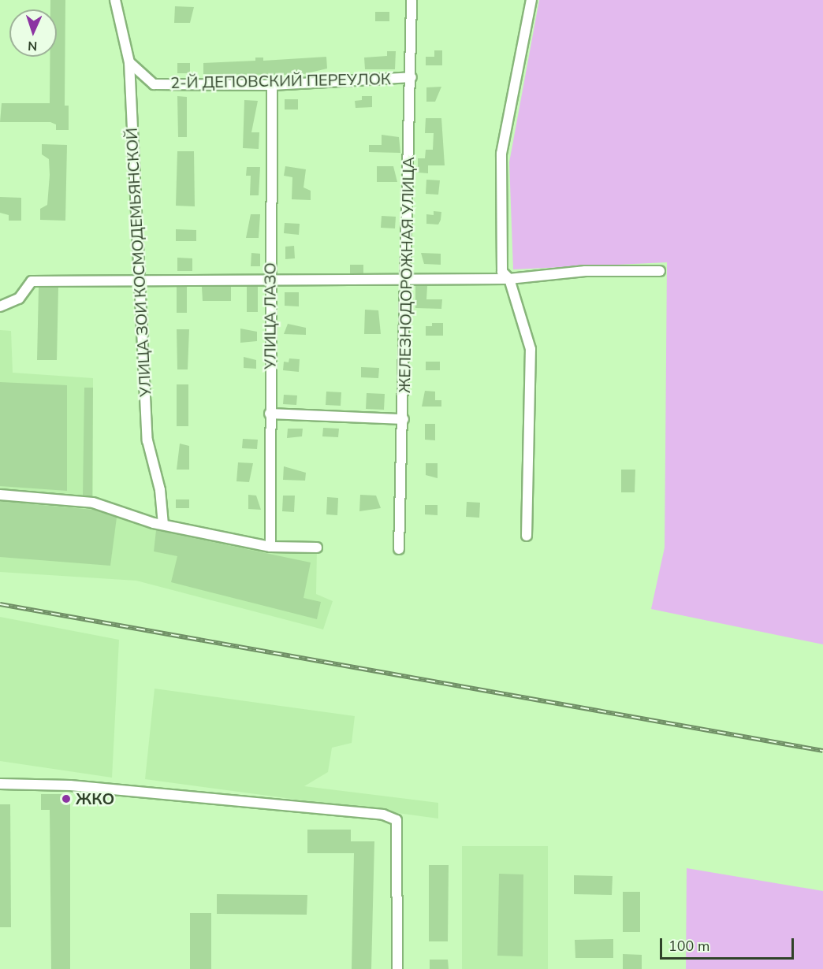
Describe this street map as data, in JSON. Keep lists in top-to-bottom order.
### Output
{
  "streets": {
    "street": [
      "2-Й ДЕПОВСКИЙ ПЕРЕУЛОК",
      "УЛИЦА ЗОИ КОСМОДЕМЬЯНСКОЙ",
      "ЖЕЛЕЗНОДОРОЖНАЯ УЛИЦА",
      "УЛИЦА ЛАЗО"
    ]
  },
  "crossings": [
    ["2-Й ДЕПОВСКИЙ ПЕРЕУЛОК", "УЛИЦА ЗОИ КОСМОДЕМЬЯНСКОЙ"],
    ["2-Й ДЕПОВСКИЙ ПЕРЕУЛОК", "ЖЕЛЕЗНОДОРОЖНАЯ УЛИЦА"],
    ["2-Й ДЕПОВСКИЙ ПЕРЕУЛОК", "УЛИЦА ЛАЗО"]
  ],
  "places": ["ЖКО"],
  "scale_bar": "100 m",
  "north": "bottom"
}
